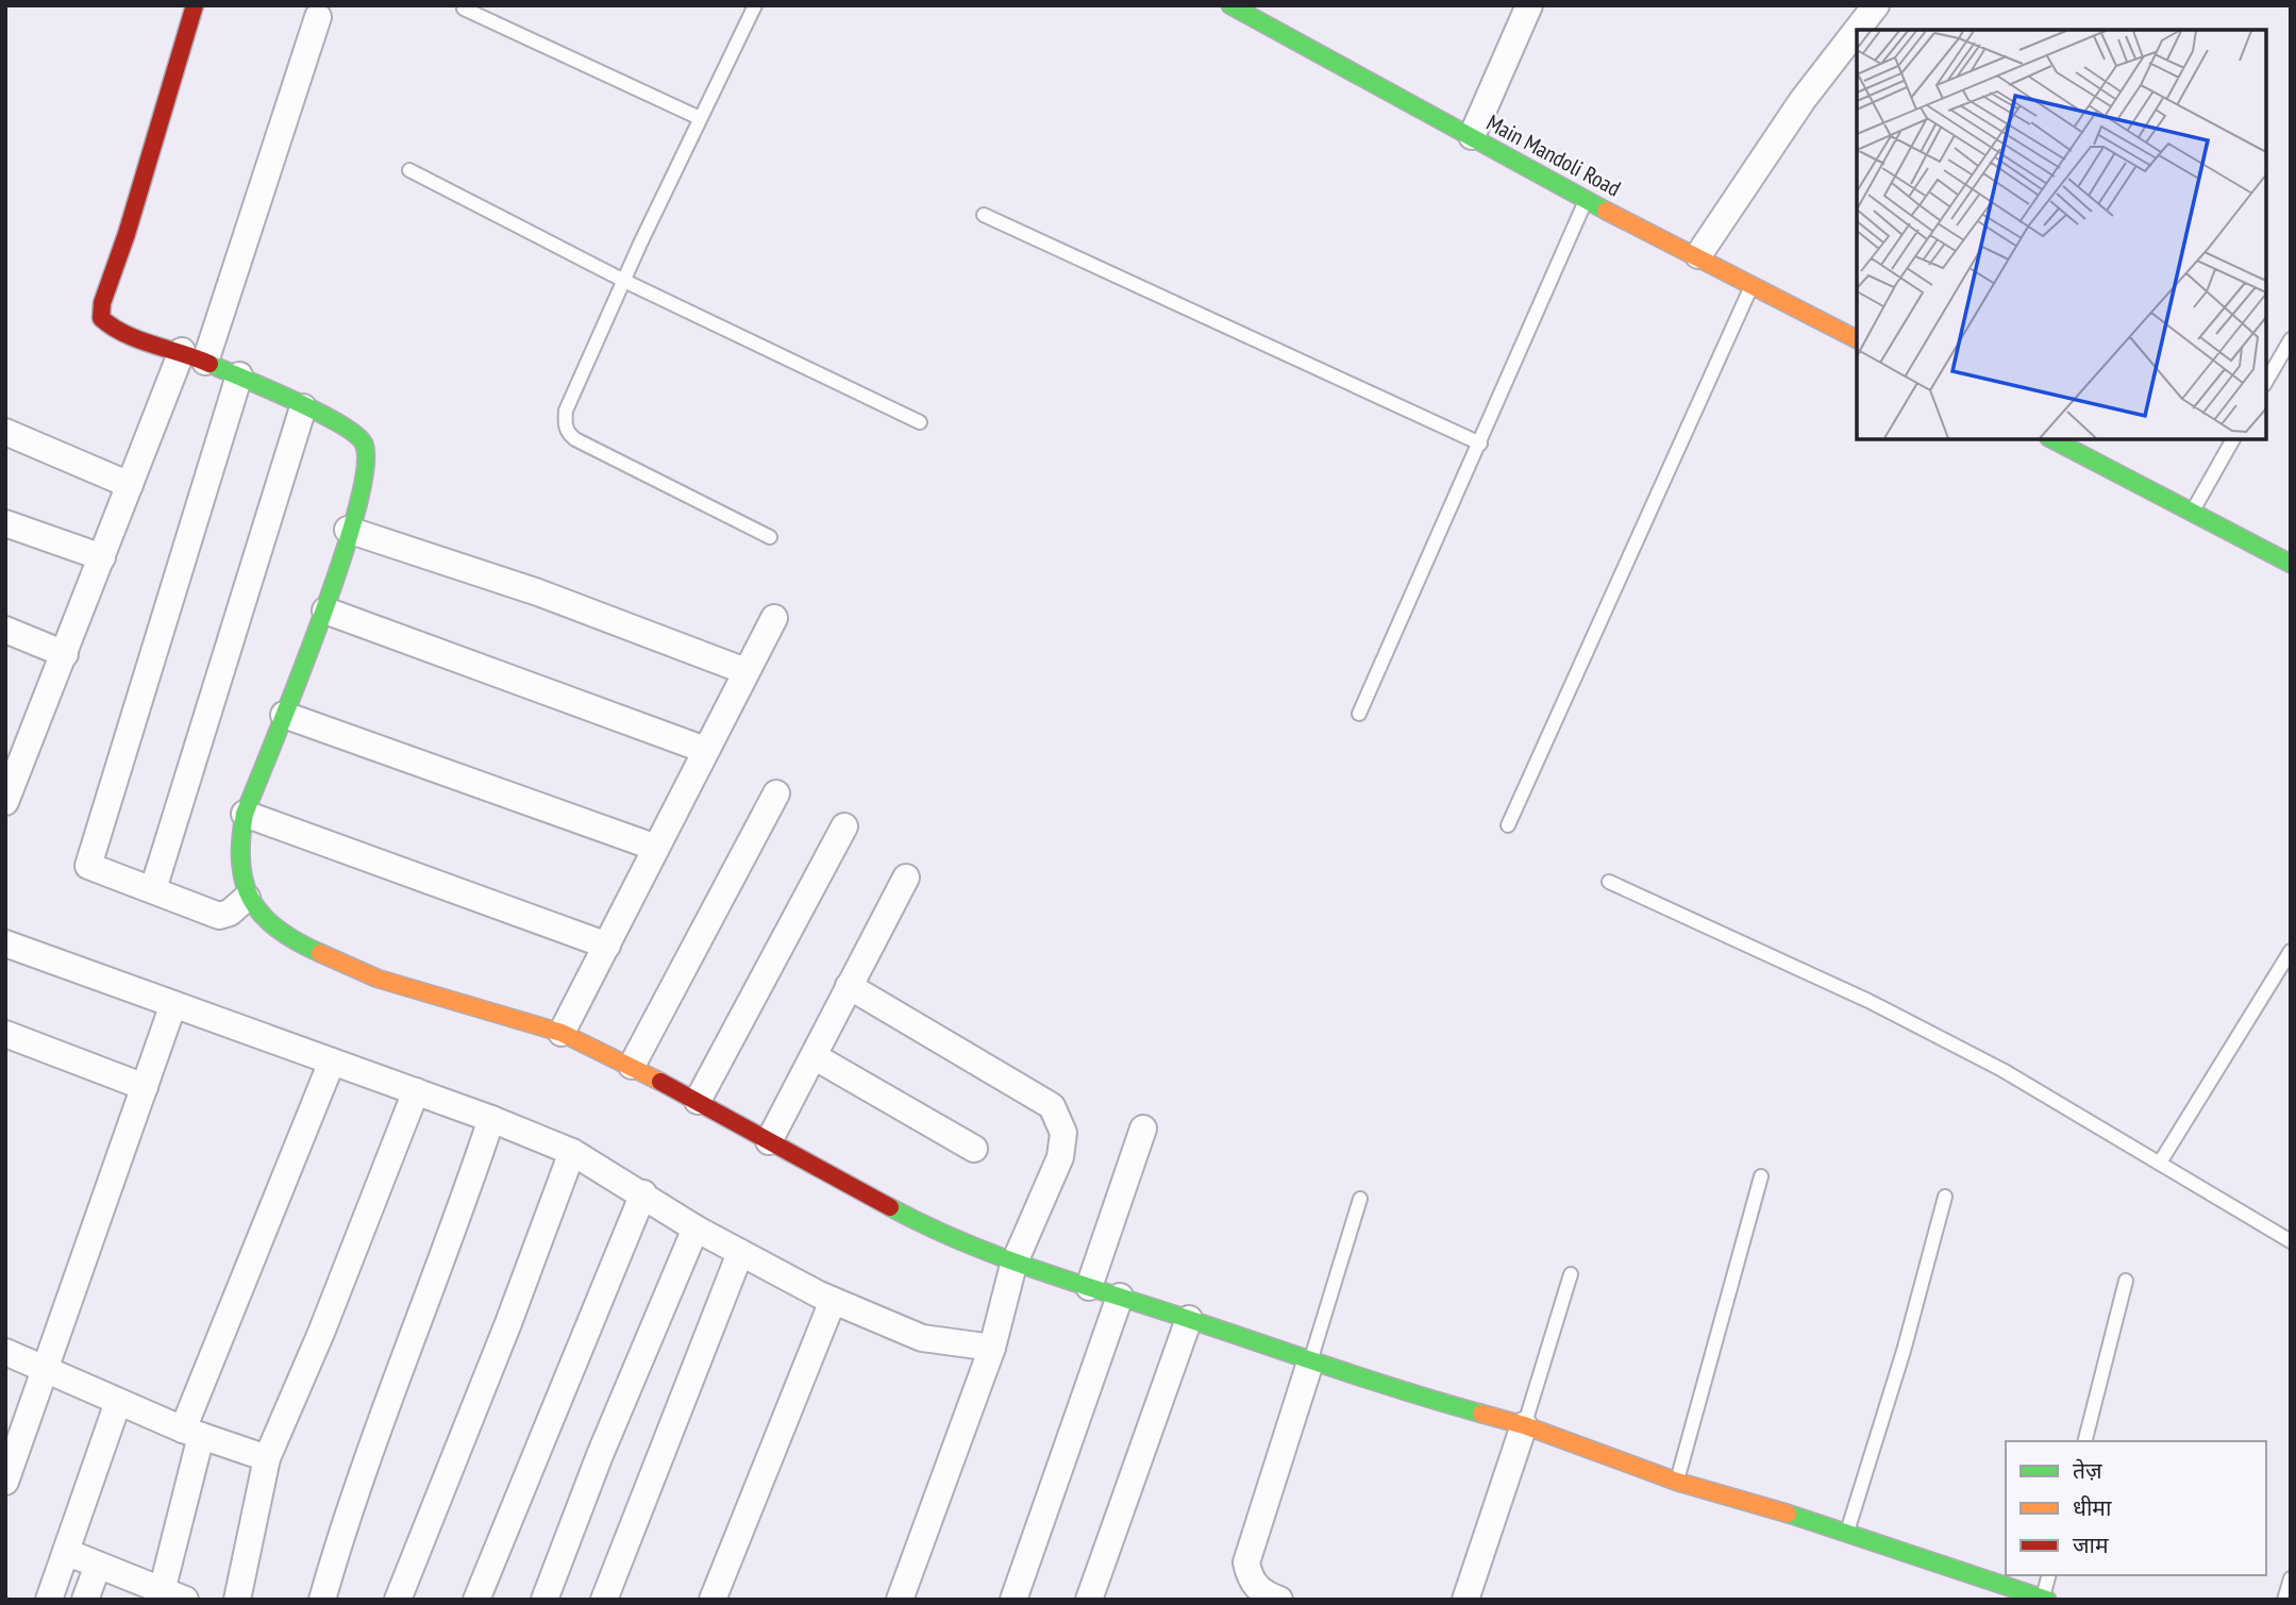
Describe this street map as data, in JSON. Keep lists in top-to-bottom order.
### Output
{
  "streets": {
    "street": ["Main Mandoli Road"]
  },
  "legend": ["तेज़", "धीमा", "जाम"]
}
